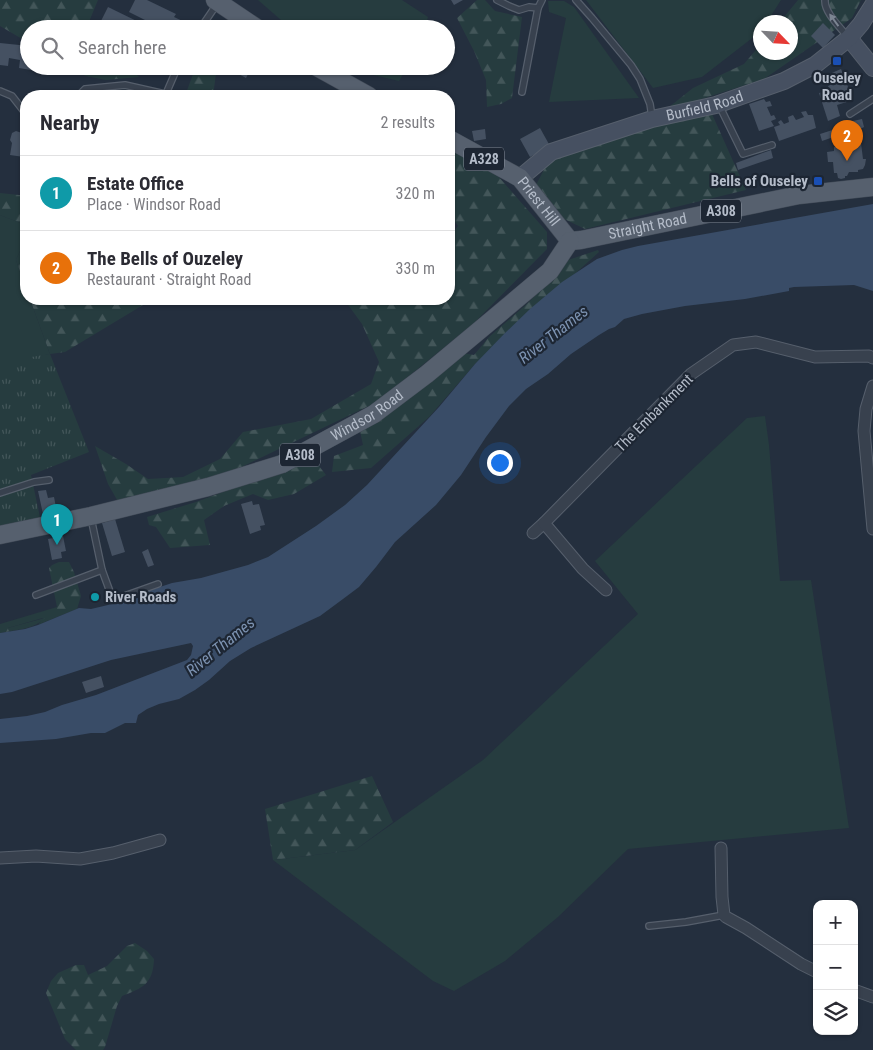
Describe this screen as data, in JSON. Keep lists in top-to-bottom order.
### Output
{
  "streets": {
    "main road": [
      "Burfield Road",
      "A328",
      "Priest Hill",
      "A308",
      "Straight Road",
      "Windsor Road"
    ],
    "street": ["The Embankment"]
  },
  "crossings": [
    ["Burfield Road", "Priest Hill"],
    ["Priest Hill", "Straight Road"],
    ["Priest Hill", "Windsor Road"],
    ["Straight Road", "Windsor Road"]
  ],
  "water": ["River Thames"],
  "places": {
    "transit": ["Ouseley Road", "Bells of Ouseley"],
    "other": ["River Roads"]
  },
  "north": "bottom right",
  "page": {
    "search": "Search here",
    "heading": ["Nearby", "2 results"],
    "pins": ["2", "1"],
    "list": [
      {
        "mark": "1",
        "name": "Estate Office",
        "note": "Place · Windsor Road",
        "value": "320 m"
      },
      {
        "mark": "2",
        "name": "The Bells of Ouzeley",
        "note": "Restaurant · Straight Road",
        "value": "330 m"
      }
    ],
    "map_buttons": ["+", "−"]
  }
}
